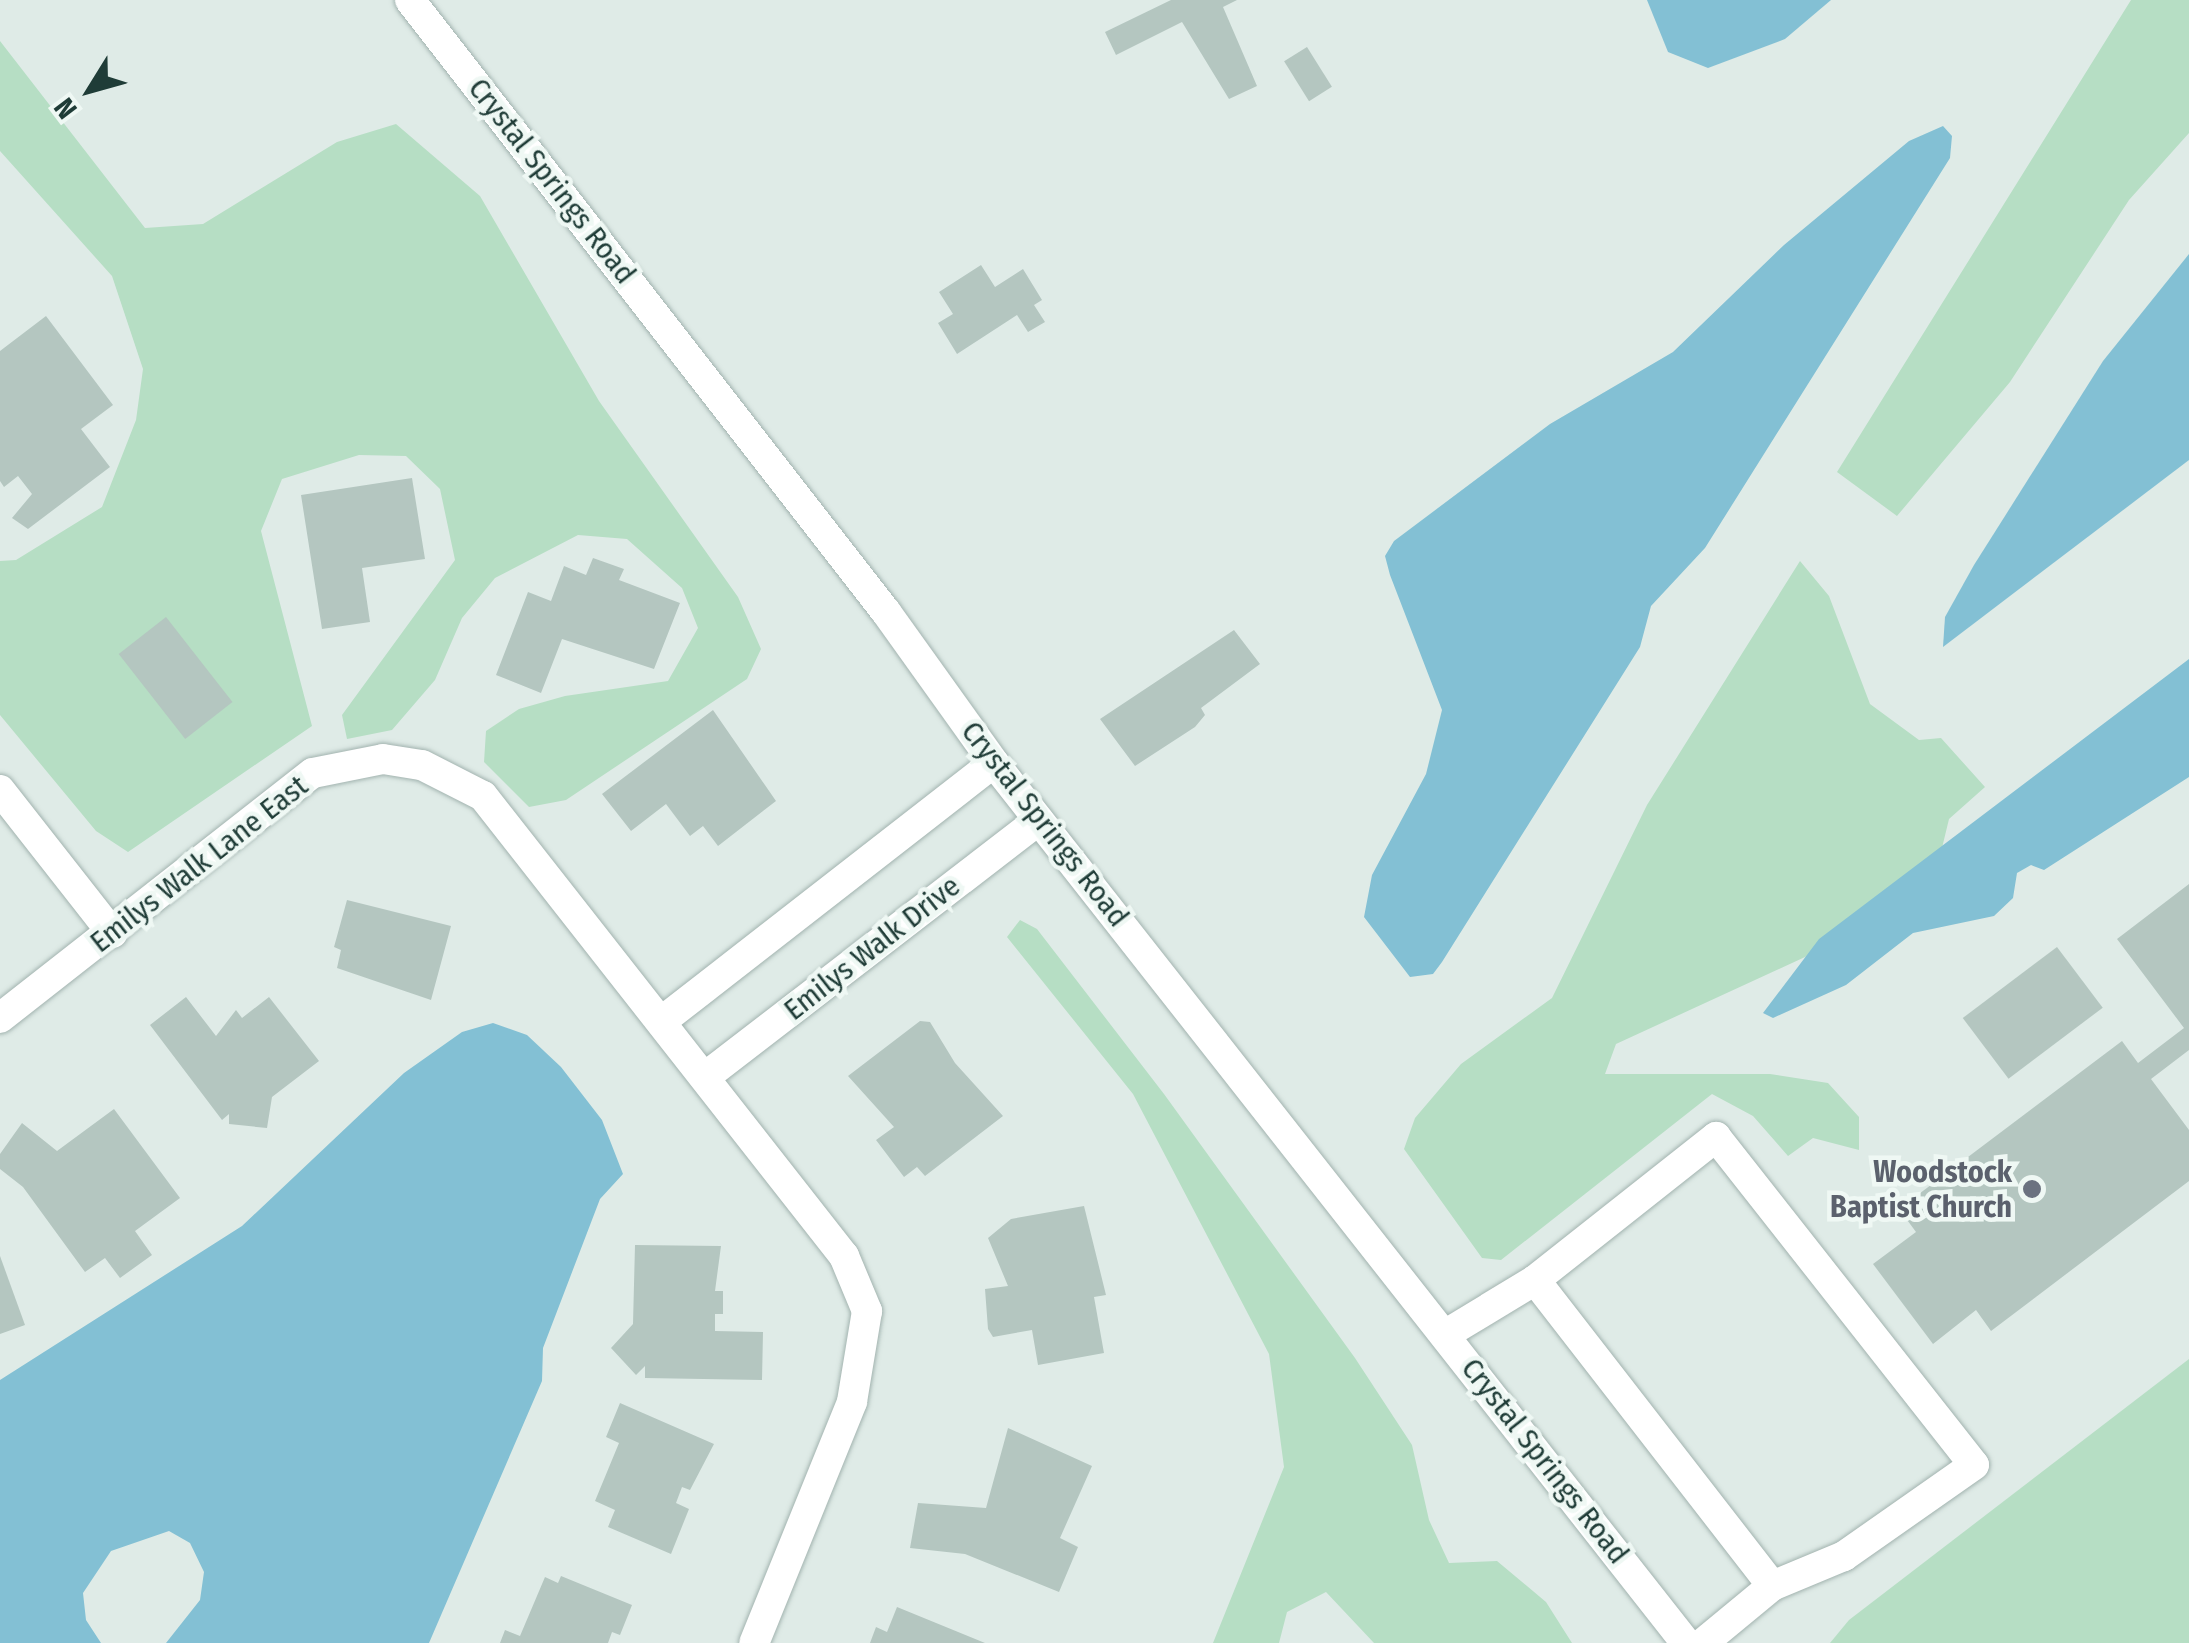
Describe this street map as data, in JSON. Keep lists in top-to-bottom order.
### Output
{
  "streets": {
    "street": ["Crystal Springs Road", "Emilys Walk Lane East", "Emilys Walk Drive"]
  },
  "crossings": [
    ["Crystal Springs Road", "Emilys Walk Drive"],
    ["Emilys Walk Lane East", "Emilys Walk Drive"]
  ],
  "places": ["Woodstock Baptist Church"],
  "north": "bottom left"
}
